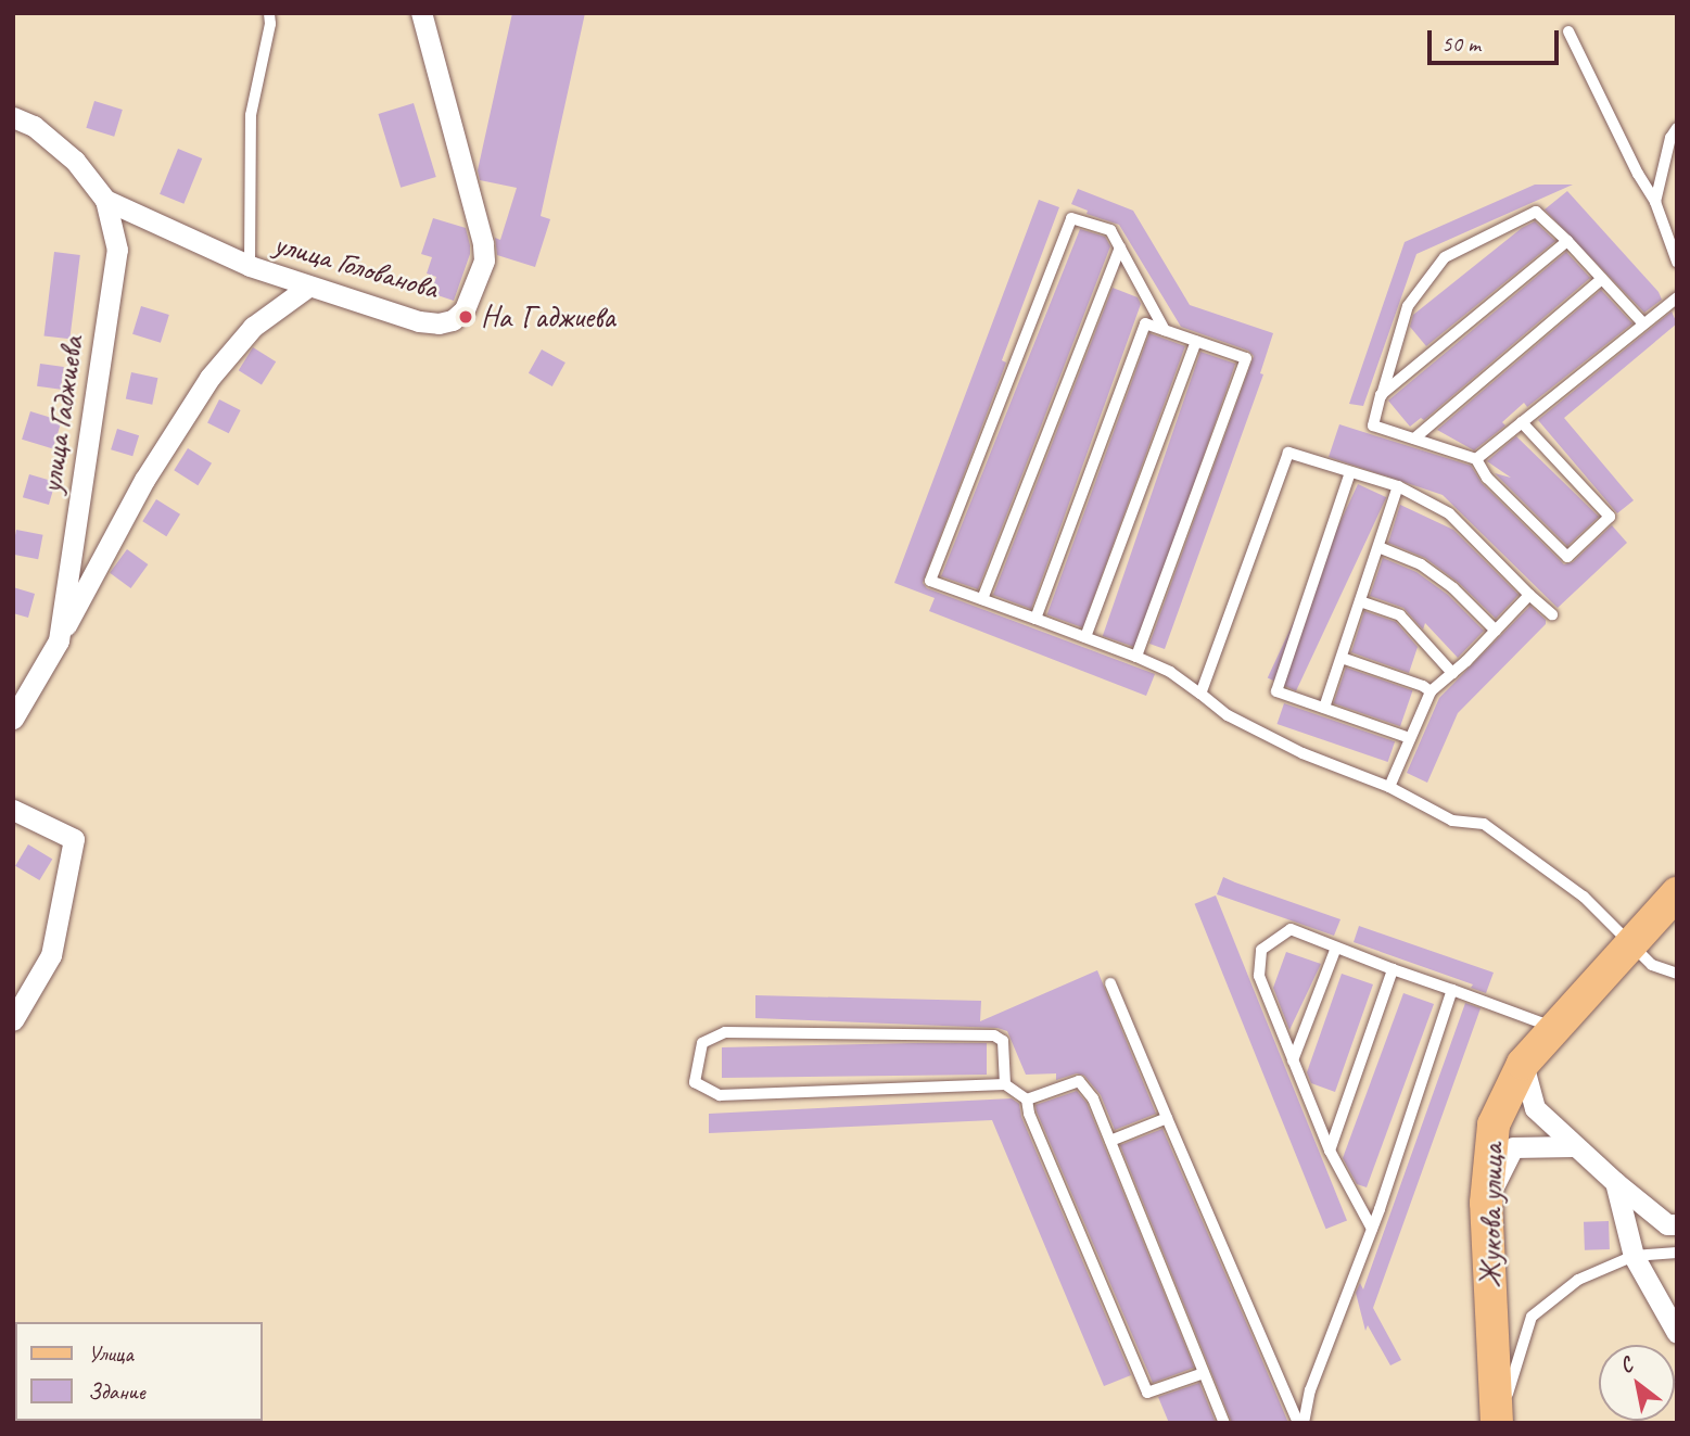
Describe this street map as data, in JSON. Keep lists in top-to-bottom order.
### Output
{
  "streets": {
    "main road": ["Жукова улица"],
    "street": ["улица Голованова", "улица Гаджиева"]
  },
  "crossings": [
    ["улица Голованова", "улица Гаджиева"]
  ],
  "places": ["На Гаджиева"],
  "legend": ["Улица", "Здание"],
  "scale_bar": "50 m",
  "north": "top left"
}
